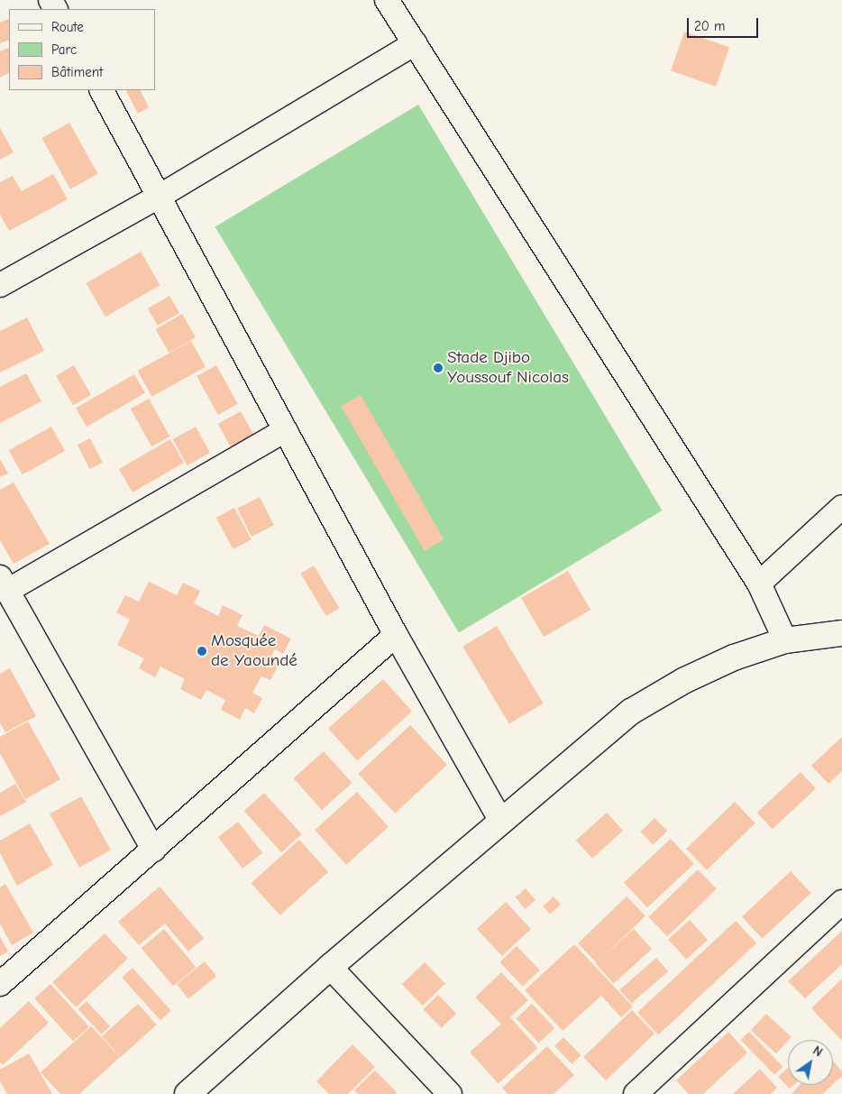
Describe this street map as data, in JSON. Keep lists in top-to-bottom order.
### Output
{
  "places": ["Stade Djibo Youssouf Nicolas", "Mosquée de Yaoundé"],
  "legend": ["Route", "Parc", "Bâtiment"],
  "scale_bar": "20 m",
  "north": "top right"
}
